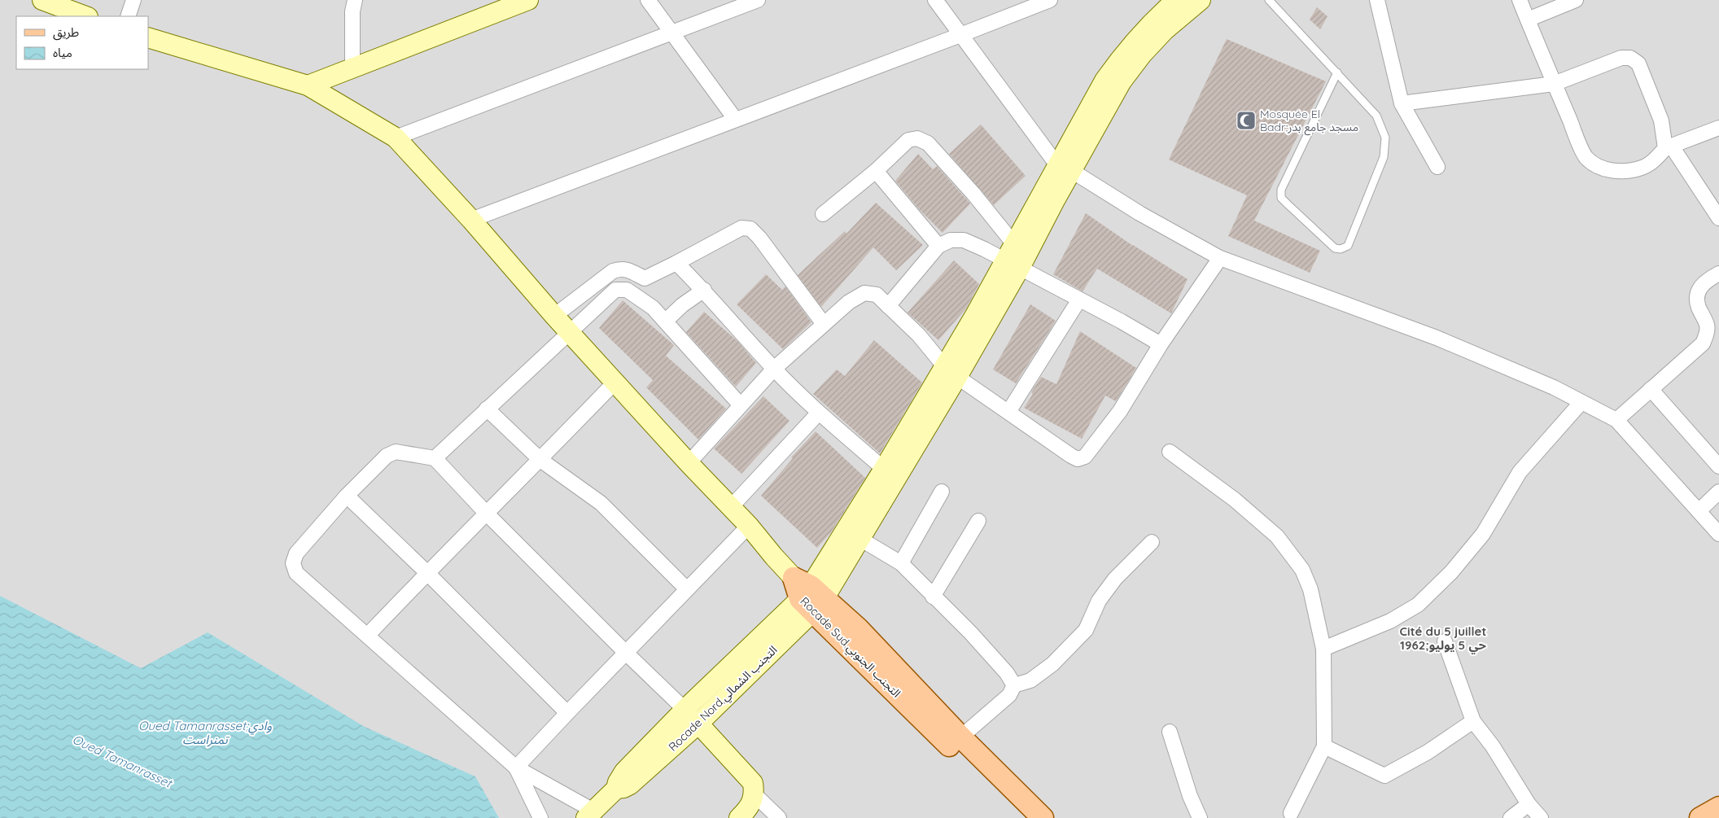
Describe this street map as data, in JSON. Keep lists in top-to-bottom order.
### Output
{
  "streets": {
    "main road": ["Rocade Sud,التجنب الجنوبي"],
    "street": ["Rocade Nord,التجنب الشمالي"]
  },
  "crossings": [
    ["Rocade Sud,التجنب الجنوبي", "Rocade Nord,التجنب الشمالي"]
  ],
  "districts": ["Cité du 5 juillet 1962;حي 5 يوليو"],
  "water": ["Oued Tamanrasset;وادي تمنراست", "Oued Tamanrasset"],
  "places": {
    "mosque": ["Mosquée El Badr;مسجد جامع بدر"]
  },
  "legend": ["طريق", "مياه"]
}
